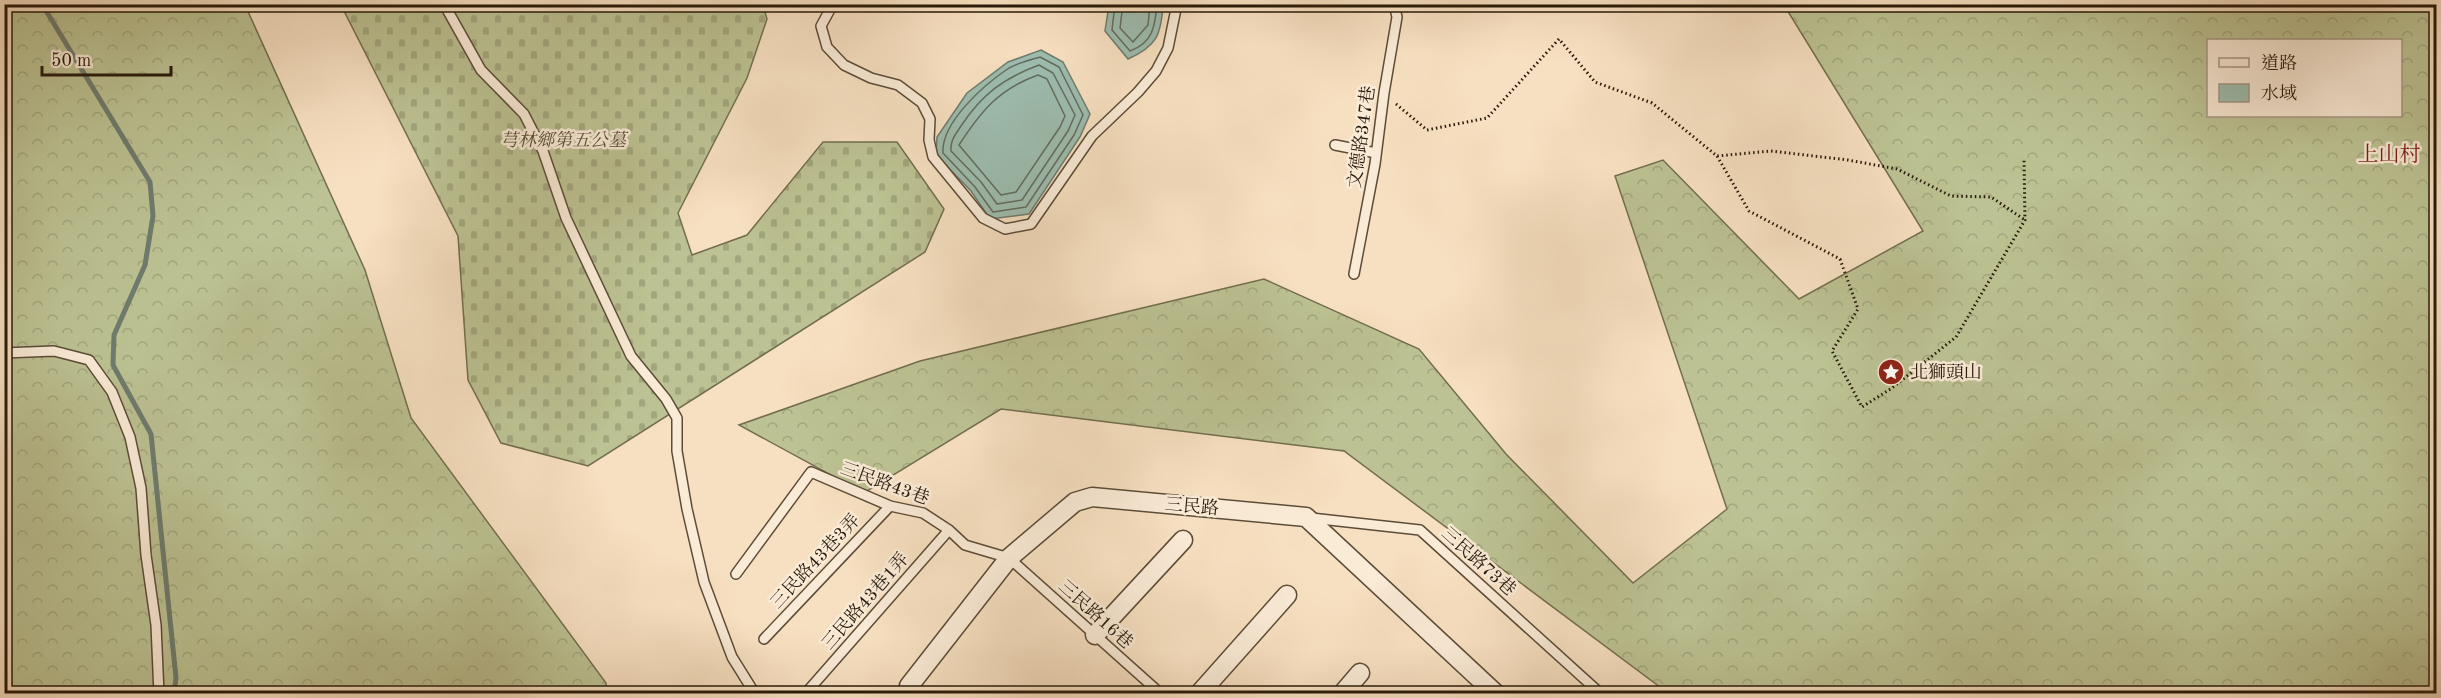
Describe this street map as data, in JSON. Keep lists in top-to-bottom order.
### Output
{
  "streets": {
    "street": ["三民路"],
    "lane": [
      "文德路347巷",
      "三民路43巷",
      "三民路43巷3弄",
      "三民路73巷",
      "三民路43巷1弄",
      "三民路16巷"
    ]
  },
  "crossings": [
    ["三民路43巷", "三民路"],
    ["三民路43巷", "三民路43巷3弄"],
    ["三民路43巷", "三民路43巷1弄"],
    ["三民路43巷", "三民路16巷"],
    ["三民路", "三民路73巷"],
    ["三民路", "三民路16巷"]
  ],
  "districts": ["上山村"],
  "parks": ["芎林鄉第五公墓"],
  "places": {
    "place": ["北獅頭山"]
  },
  "legend": ["道路", "水域"],
  "scale_bar": "50 m"
}
